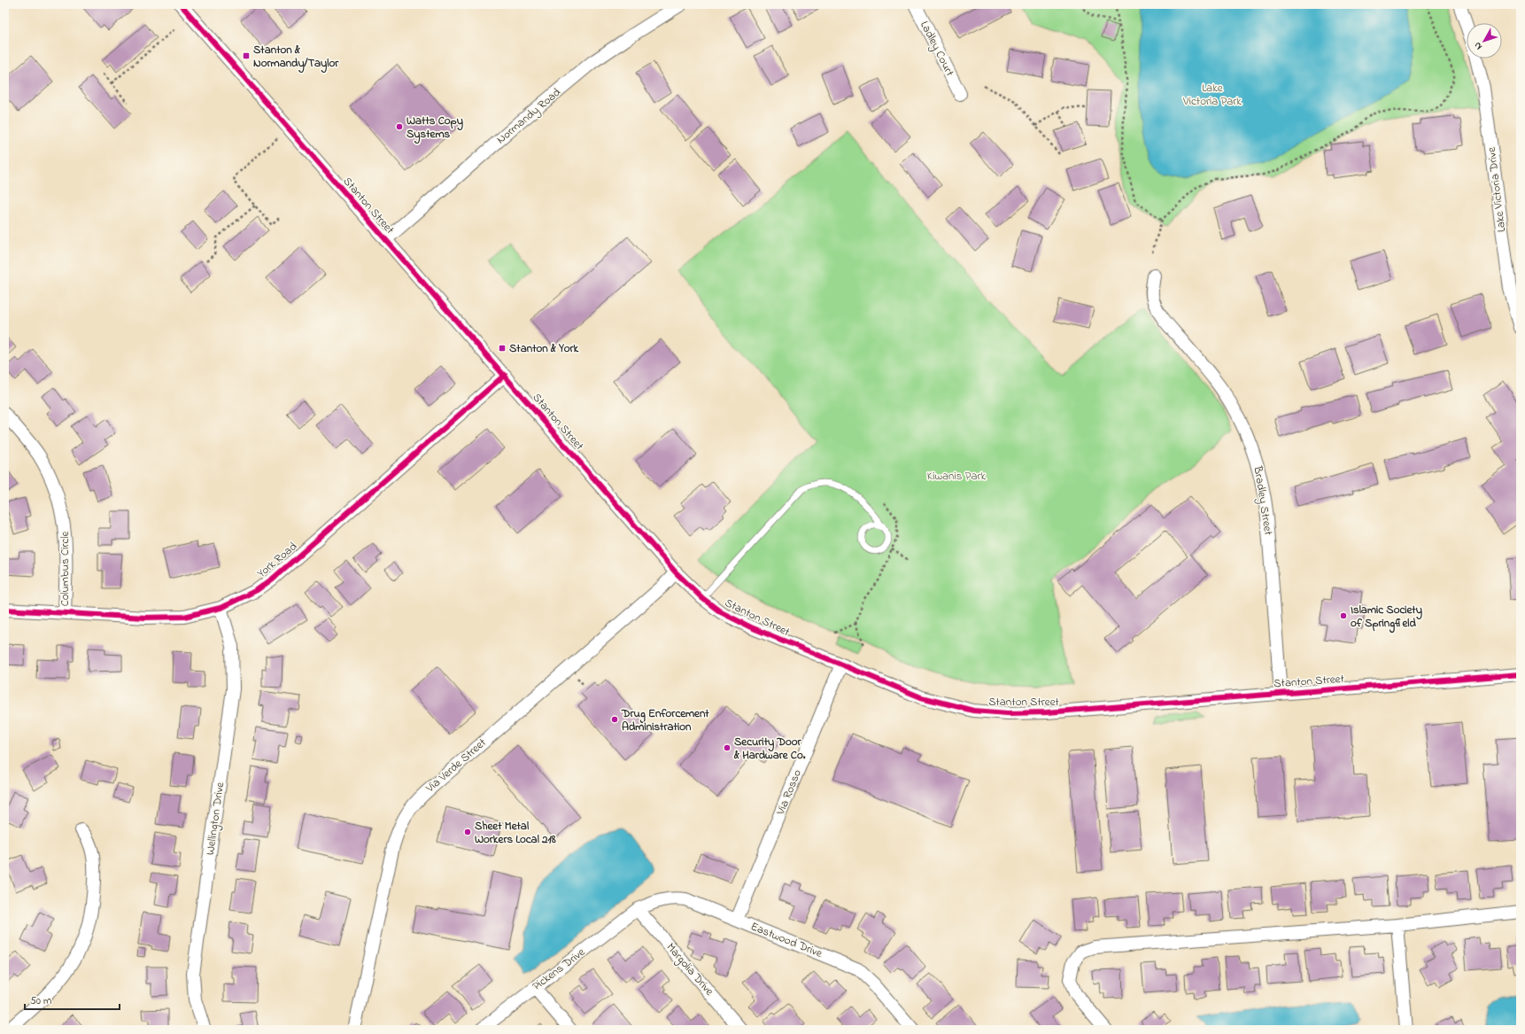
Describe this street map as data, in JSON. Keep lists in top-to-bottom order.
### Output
{
  "streets": {
    "street": [
      "Ladley Court",
      "Normandy Road",
      "Lake Victoria Drive",
      "Stanton Street",
      "Bradley Street",
      "York Road",
      "Columbus Circle",
      "Via Verde Street",
      "Via Rosso",
      "Wellington Drive",
      "Eastwood Drive",
      "Pickens Drive",
      "Margolia Drive"
    ]
  },
  "crossings": [
    ["Normandy Road", "Stanton Street"],
    ["Stanton Street", "Bradley Street"],
    ["Stanton Street", "York Road"],
    ["Stanton Street", "Via Verde Street"],
    ["Stanton Street", "Via Rosso"],
    ["York Road", "Columbus Circle"],
    ["York Road", "Wellington Drive"],
    ["Via Rosso", "Eastwood Drive"],
    ["Eastwood Drive", "Pickens Drive"],
    ["Eastwood Drive", "Margolia Drive"],
    ["Pickens Drive", "Margolia Drive"]
  ],
  "parks": ["Lake Victoria Park", "Kiwanis Park"],
  "places": {
    "transit": ["Stanton & Normandy/Taylor", "Stanton & York"],
    "other": [
      "Watts Copy Systems",
      "Islamic Society of Springfield",
      "Drug Enforcement Administration",
      "Security Door & Hardware Co.",
      "Sheet Metal Workers Local 218"
    ]
  },
  "scale_bar": "50 m",
  "north": "bottom left"
}
